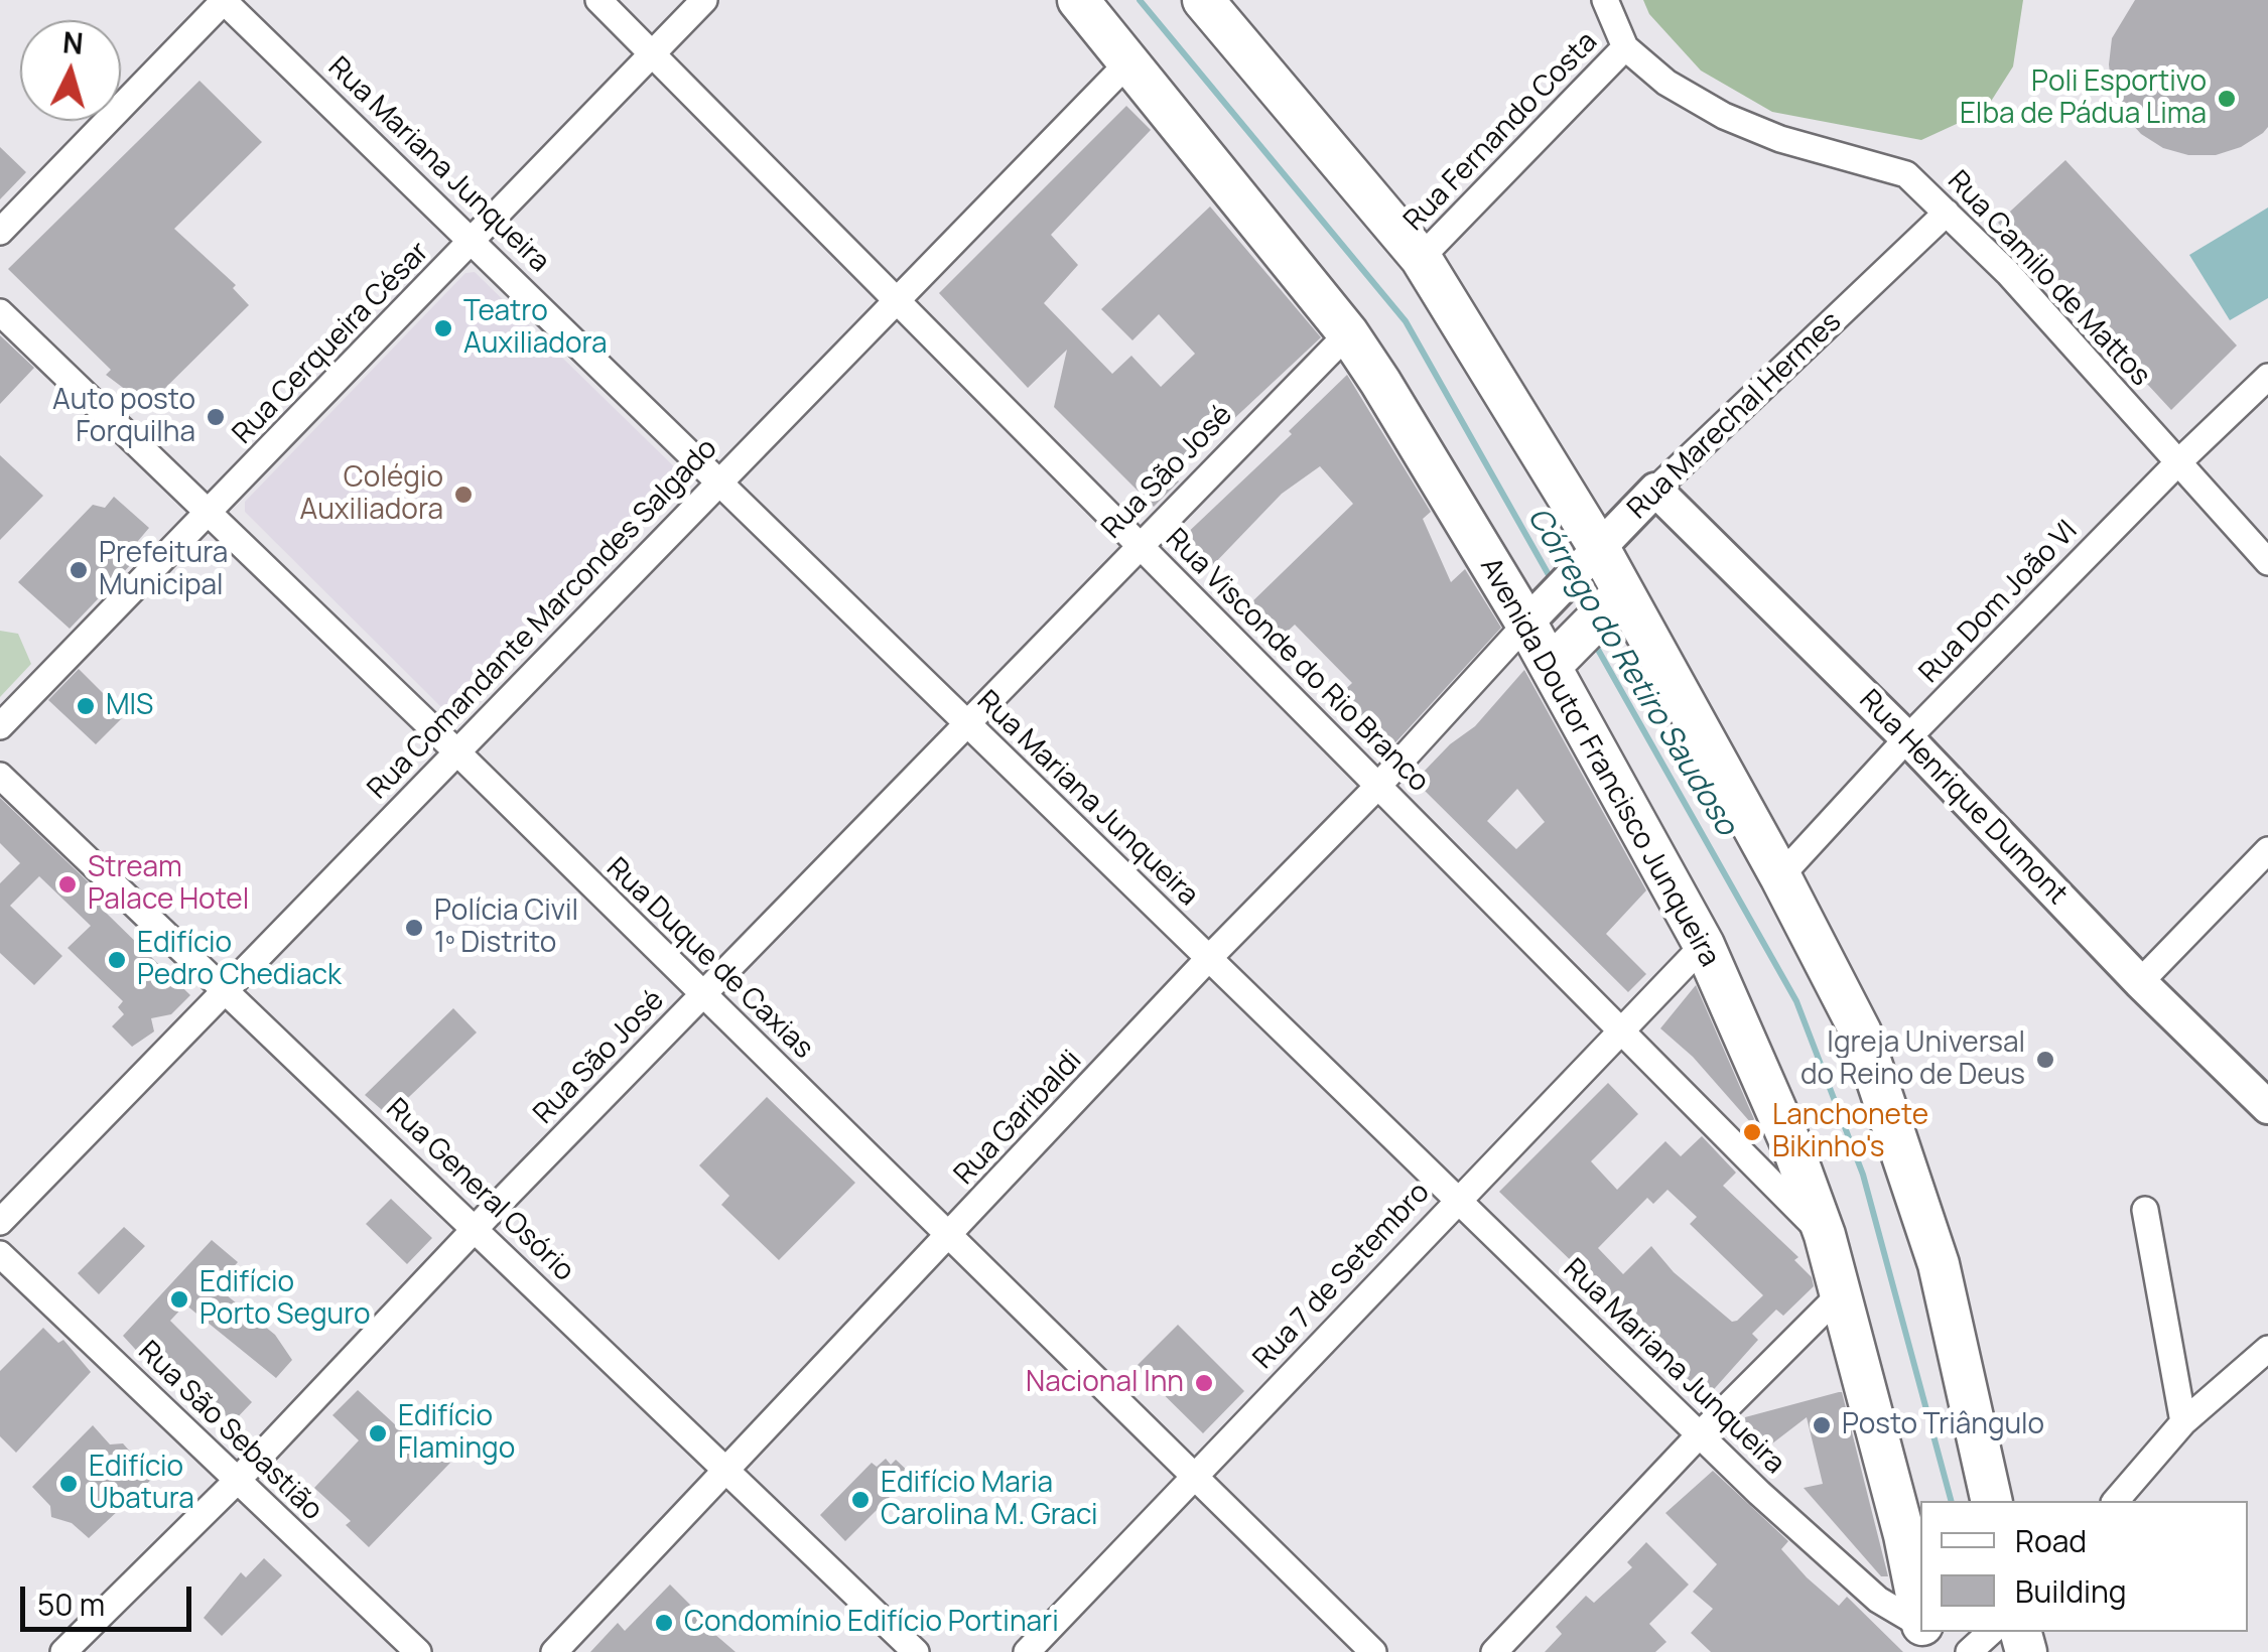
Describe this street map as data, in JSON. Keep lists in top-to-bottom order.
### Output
{
  "streets": {
    "main road": ["Avenida Doutor Francisco Junqueira"],
    "street": [
      "Rua Fernando Costa",
      "Rua Mariana Junqueira",
      "Rua Camilo de Mattos",
      "Rua Cerqueira César",
      "Rua Marechal Hermes",
      "Rua São José",
      "Rua Dom João VI",
      "Rua Comandante Marcondes Salgado",
      "Rua Visconde do Rio Branco",
      "Rua Henrique Dumont",
      "Rua Duque de Caxias",
      "Rua Garibaldi",
      "Rua General Osório",
      "Rua 7 de Setembro",
      "Rua São Sebastião"
    ]
  },
  "crossings": [
    ["Rua Fernando Costa", "Rua Camilo de Mattos"],
    ["Rua Mariana Junqueira", "Rua Cerqueira César"],
    ["Rua Mariana Junqueira", "Rua São José"],
    ["Rua Mariana Junqueira", "Rua Comandante Marcondes Salgado"],
    ["Rua Mariana Junqueira", "Rua Garibaldi"],
    ["Rua Mariana Junqueira", "Rua 7 de Setembro"],
    ["Rua Camilo de Mattos", "Rua Marechal Hermes"],
    ["Rua Camilo de Mattos", "Rua Dom João VI"],
    ["Rua Cerqueira César", "Rua Visconde do Rio Branco"],
    ["Rua Cerqueira César", "Rua Duque de Caxias"],
    ["Rua Marechal Hermes", "Avenida Doutor Francisco Junqueira"],
    ["Rua Marechal Hermes", "Rua Henrique Dumont"],
    ["Rua Marechal Hermes", "Rua Garibaldi"],
    ["Rua São José", "Rua Visconde do Rio Branco"],
    ["Rua São José", "Avenida Doutor Francisco Junqueira"],
    ["Rua São José", "Rua Duque de Caxias"],
    ["Rua São José", "Rua General Osório"],
    ["Rua São José", "Rua São Sebastião"],
    ["Rua Dom João VI", "Rua Henrique Dumont"],
    ["Rua Comandante Marcondes Salgado", "Rua Visconde do Rio Branco"],
    ["Rua Comandante Marcondes Salgado", "Avenida Doutor Francisco Junqueira"],
    ["Rua Comandante Marcondes Salgado", "Rua Duque de Caxias"],
    ["Rua Comandante Marcondes Salgado", "Rua General Osório"],
    ["Rua Visconde do Rio Branco", "Avenida Doutor Francisco Junqueira"],
    ["Rua Visconde do Rio Branco", "Rua Garibaldi"],
    ["Rua Visconde do Rio Branco", "Rua 7 de Setembro"],
    ["Avenida Doutor Francisco Junqueira", "Rua Garibaldi"],
    ["Avenida Doutor Francisco Junqueira", "Rua 7 de Setembro"],
    ["Rua Duque de Caxias", "Rua Garibaldi"],
    ["Rua Duque de Caxias", "Rua 7 de Setembro"],
    ["Rua Garibaldi", "Rua General Osório"]
  ],
  "water": ["Córrego do Retiro Saudoso"],
  "places": [
    "Poli Esportivo Elba de Pádua Lima",
    "Teatro Auxiliadora",
    "Auto posto Forquilha",
    "Colégio Auxiliadora",
    "Prefeitura Municipal",
    "MIS",
    "Stream Palace Hotel",
    "Polícia Civil 1º Distrito",
    "Edifício Pedro Chediack",
    "Igreja Universal do Reino de Deus",
    "Lanchonete Bikinho's",
    "Edifício Porto Seguro",
    "Nacional Inn",
    "Posto Triângulo",
    "Edifício Flamingo",
    "Edifício Ubatura",
    "Edifício Maria Carolina M. Graci",
    "Condomínio Edifício Portinari"
  ],
  "legend": ["Road", "Building"],
  "scale_bar": "50 m",
  "north": "top"
}
